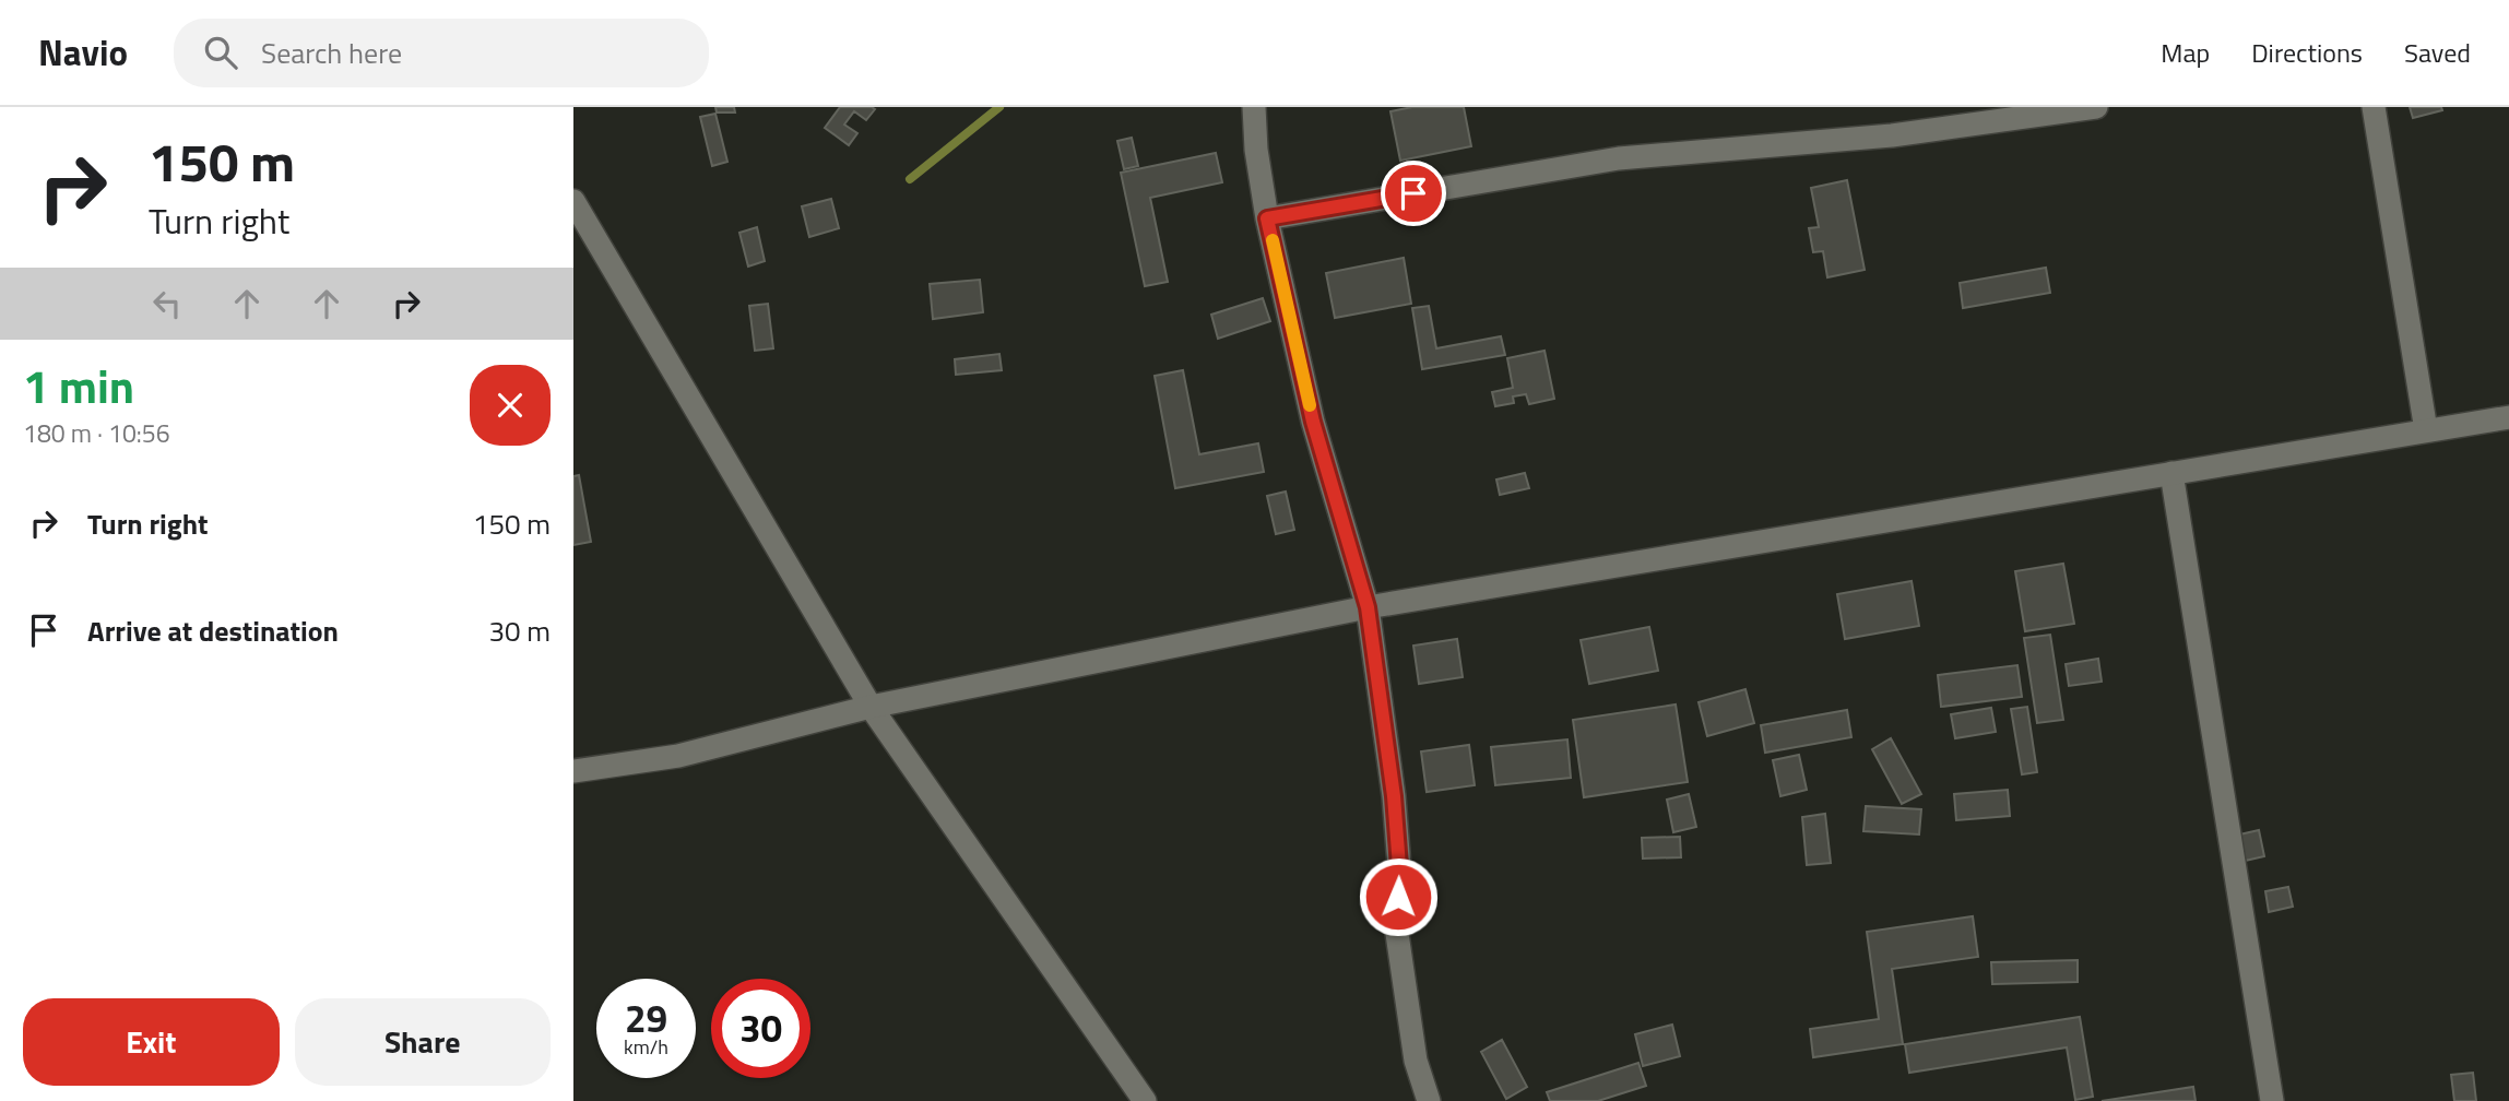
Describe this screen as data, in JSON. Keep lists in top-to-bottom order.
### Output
{
  "page": {
    "header": "Navio",
    "search": "Search here",
    "nav": ["Map", "Directions", "Saved"],
    "turn": ["150 m", "Turn right"],
    "heading": ["1 min", "180 m · 10:56"],
    "list": [
      {
        "name": "Turn right",
        "value": "150 m"
      },
      {
        "name": "Arrive at destination",
        "value": "30 m"
      }
    ],
    "speed": "29 km/h",
    "limit": "30",
    "buttons": ["Exit", "Share"]
  }
}
